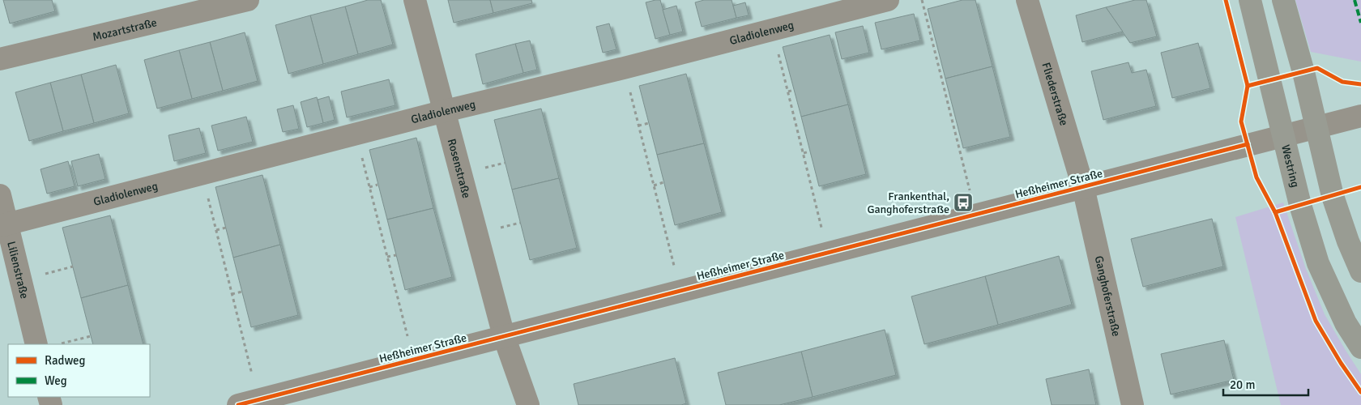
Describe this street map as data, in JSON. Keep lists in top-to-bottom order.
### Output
{
  "streets": {
    "street": [
      "Mozartstraße",
      "Gladiolenweg",
      "Fliederstraße",
      "Westring",
      "Rosenstraße",
      "Heßheimer Straße",
      "Lilienstraße",
      "Ganghoferstraße"
    ]
  },
  "crossings": [
    ["Gladiolenweg", "Rosenstraße"],
    ["Gladiolenweg", "Lilienstraße"],
    ["Fliederstraße", "Heßheimer Straße"],
    ["Fliederstraße", "Ganghoferstraße"],
    ["Westring", "Heßheimer Straße"],
    ["Rosenstraße", "Heßheimer Straße"],
    ["Heßheimer Straße", "Ganghoferstraße"]
  ],
  "places": {
    "bus stop": ["Frankenthal, Ganghoferstraße"]
  },
  "legend": ["Radweg", "Weg"],
  "scale_bar": "20 m"
}
